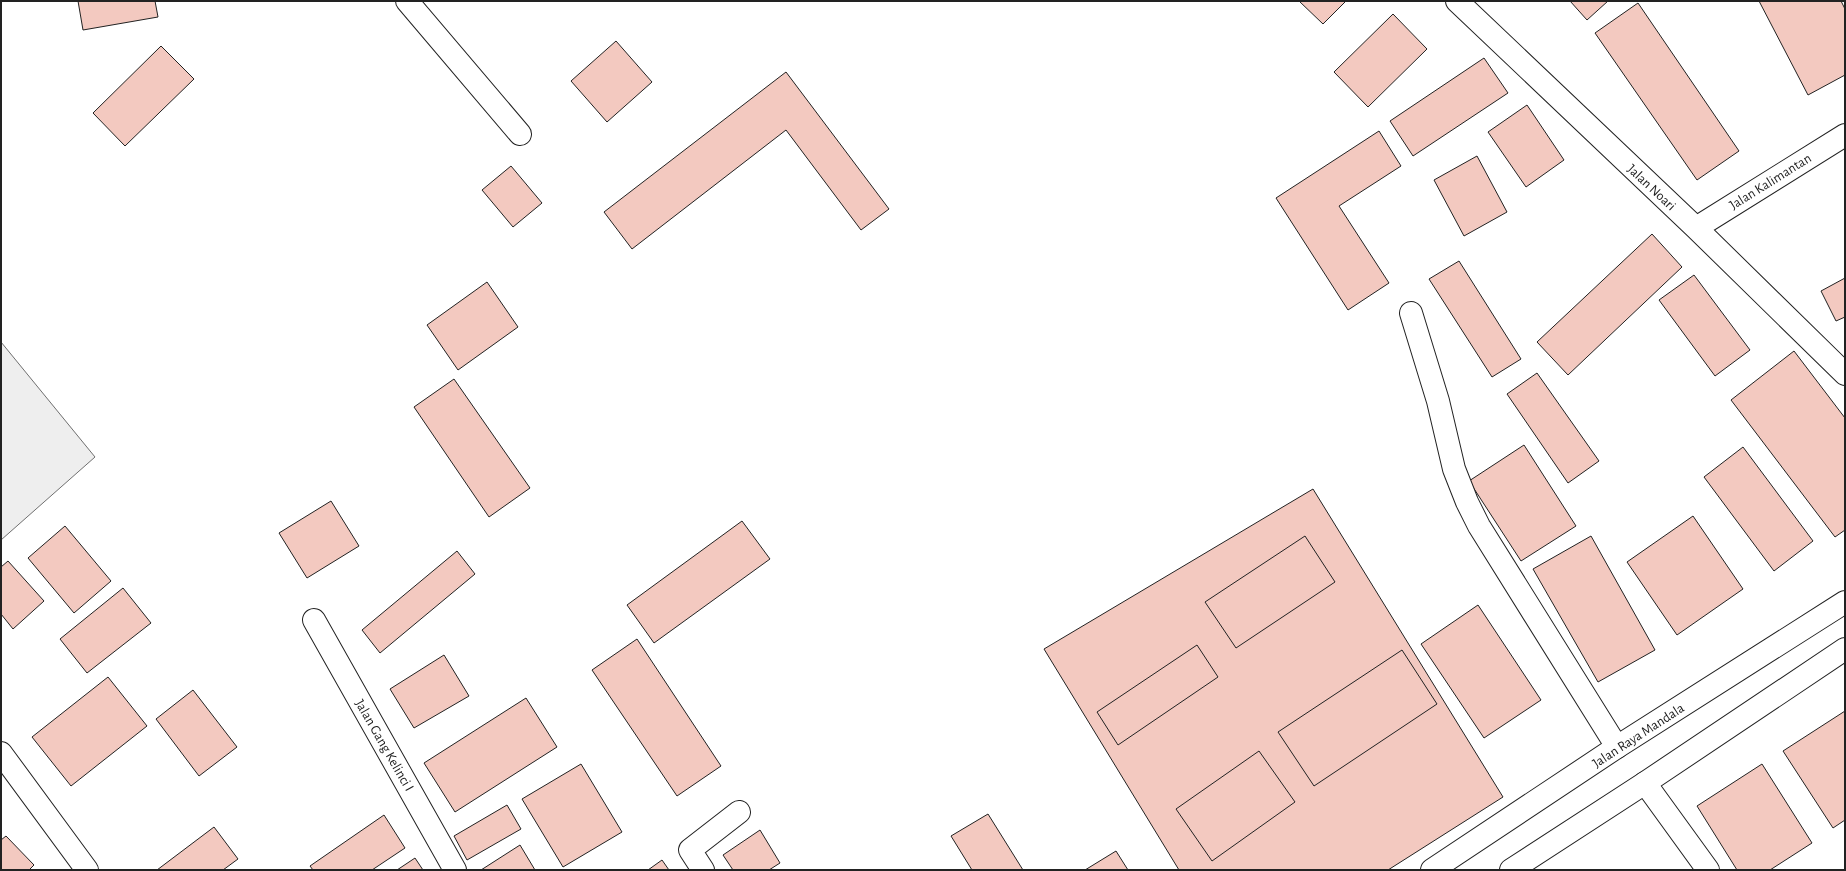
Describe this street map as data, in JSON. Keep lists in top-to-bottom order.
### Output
{
  "streets": {
    "main road": [
      "Jalan Kalimantan",
      "Jalan Noari",
      "Jalan Raya Mandala",
      "Jalan Gang Kelinci I"
    ]
  },
  "crossings": [
    ["Jalan Kalimantan", "Jalan Noari"]
  ]
}
